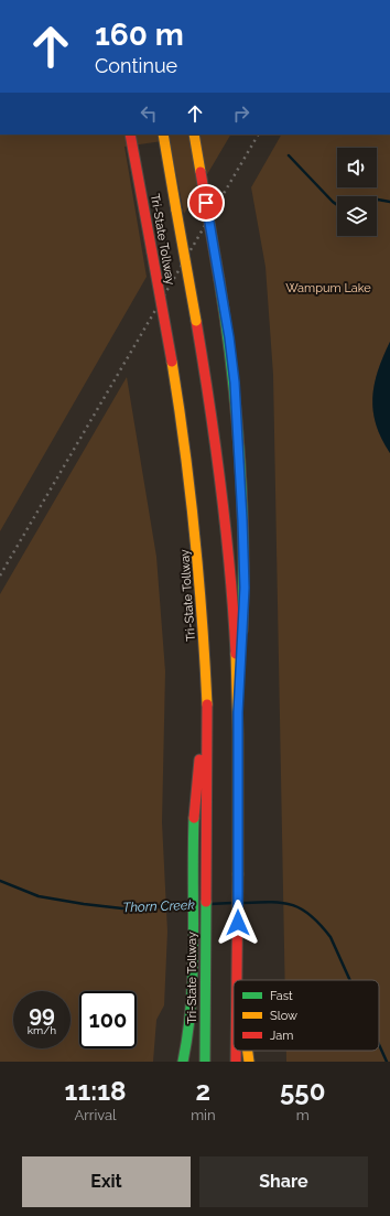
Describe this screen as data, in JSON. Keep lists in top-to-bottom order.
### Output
{
  "streets": {
    "highway": ["Tri-State Tollway"]
  },
  "water": ["Thorn Creek"],
  "parks": ["Wampum Lake"],
  "legend": ["Fast", "Slow", "Jam"],
  "page": {
    "turn": ["160 m", "Continue"],
    "speed": "99 km/h",
    "limit": "100",
    "eta": [
      "11:18",
      "Arrival",
      "2",
      "min",
      "550",
      "m"
    ],
    "buttons": ["Exit", "Share"]
  }
}
